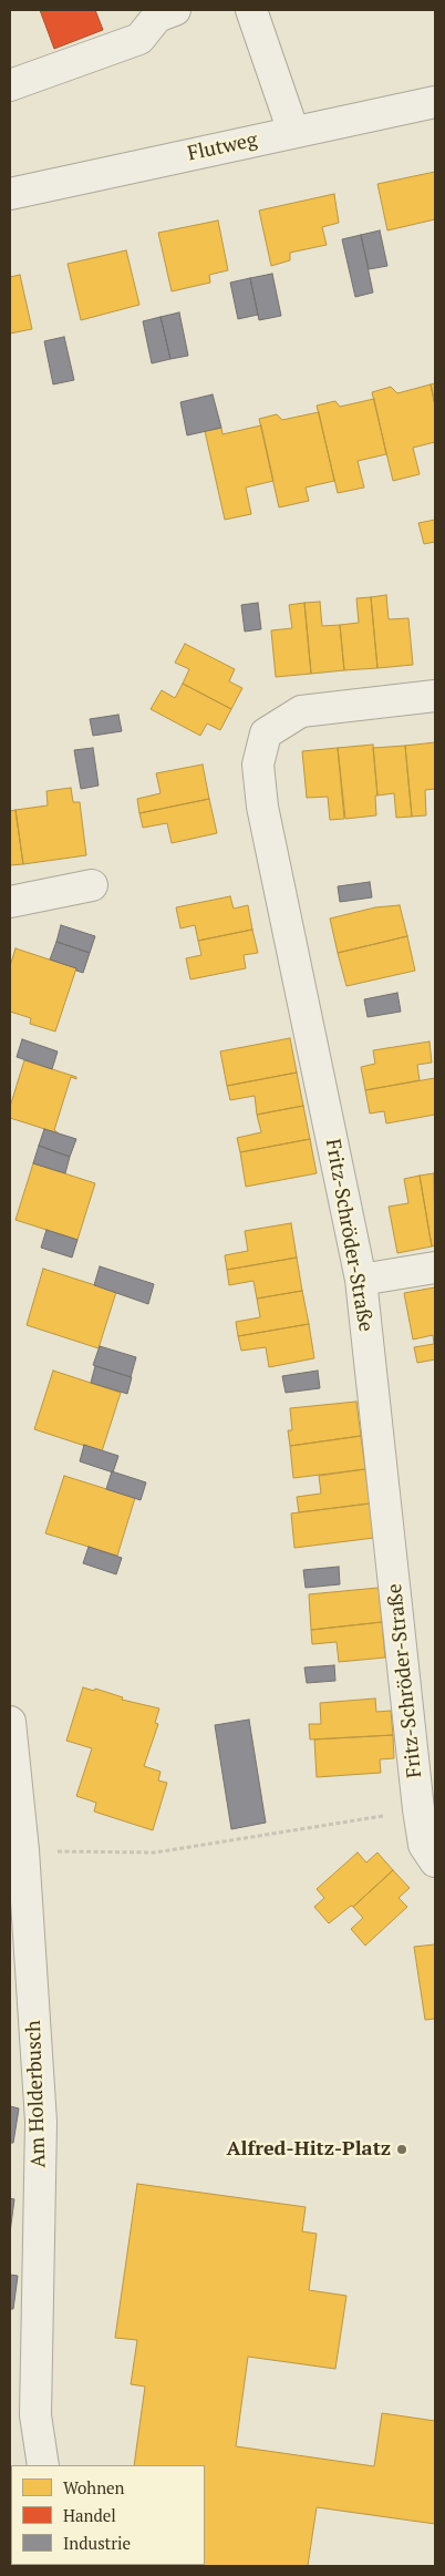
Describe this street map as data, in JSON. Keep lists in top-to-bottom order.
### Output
{
  "streets": {
    "street": ["Flutweg", "Fritz-Schröder-Straße", "Am Holderbusch"]
  },
  "places": ["Alfred-Hitz-Platz"],
  "legend": ["Wohnen", "Handel", "Industrie"]
}
